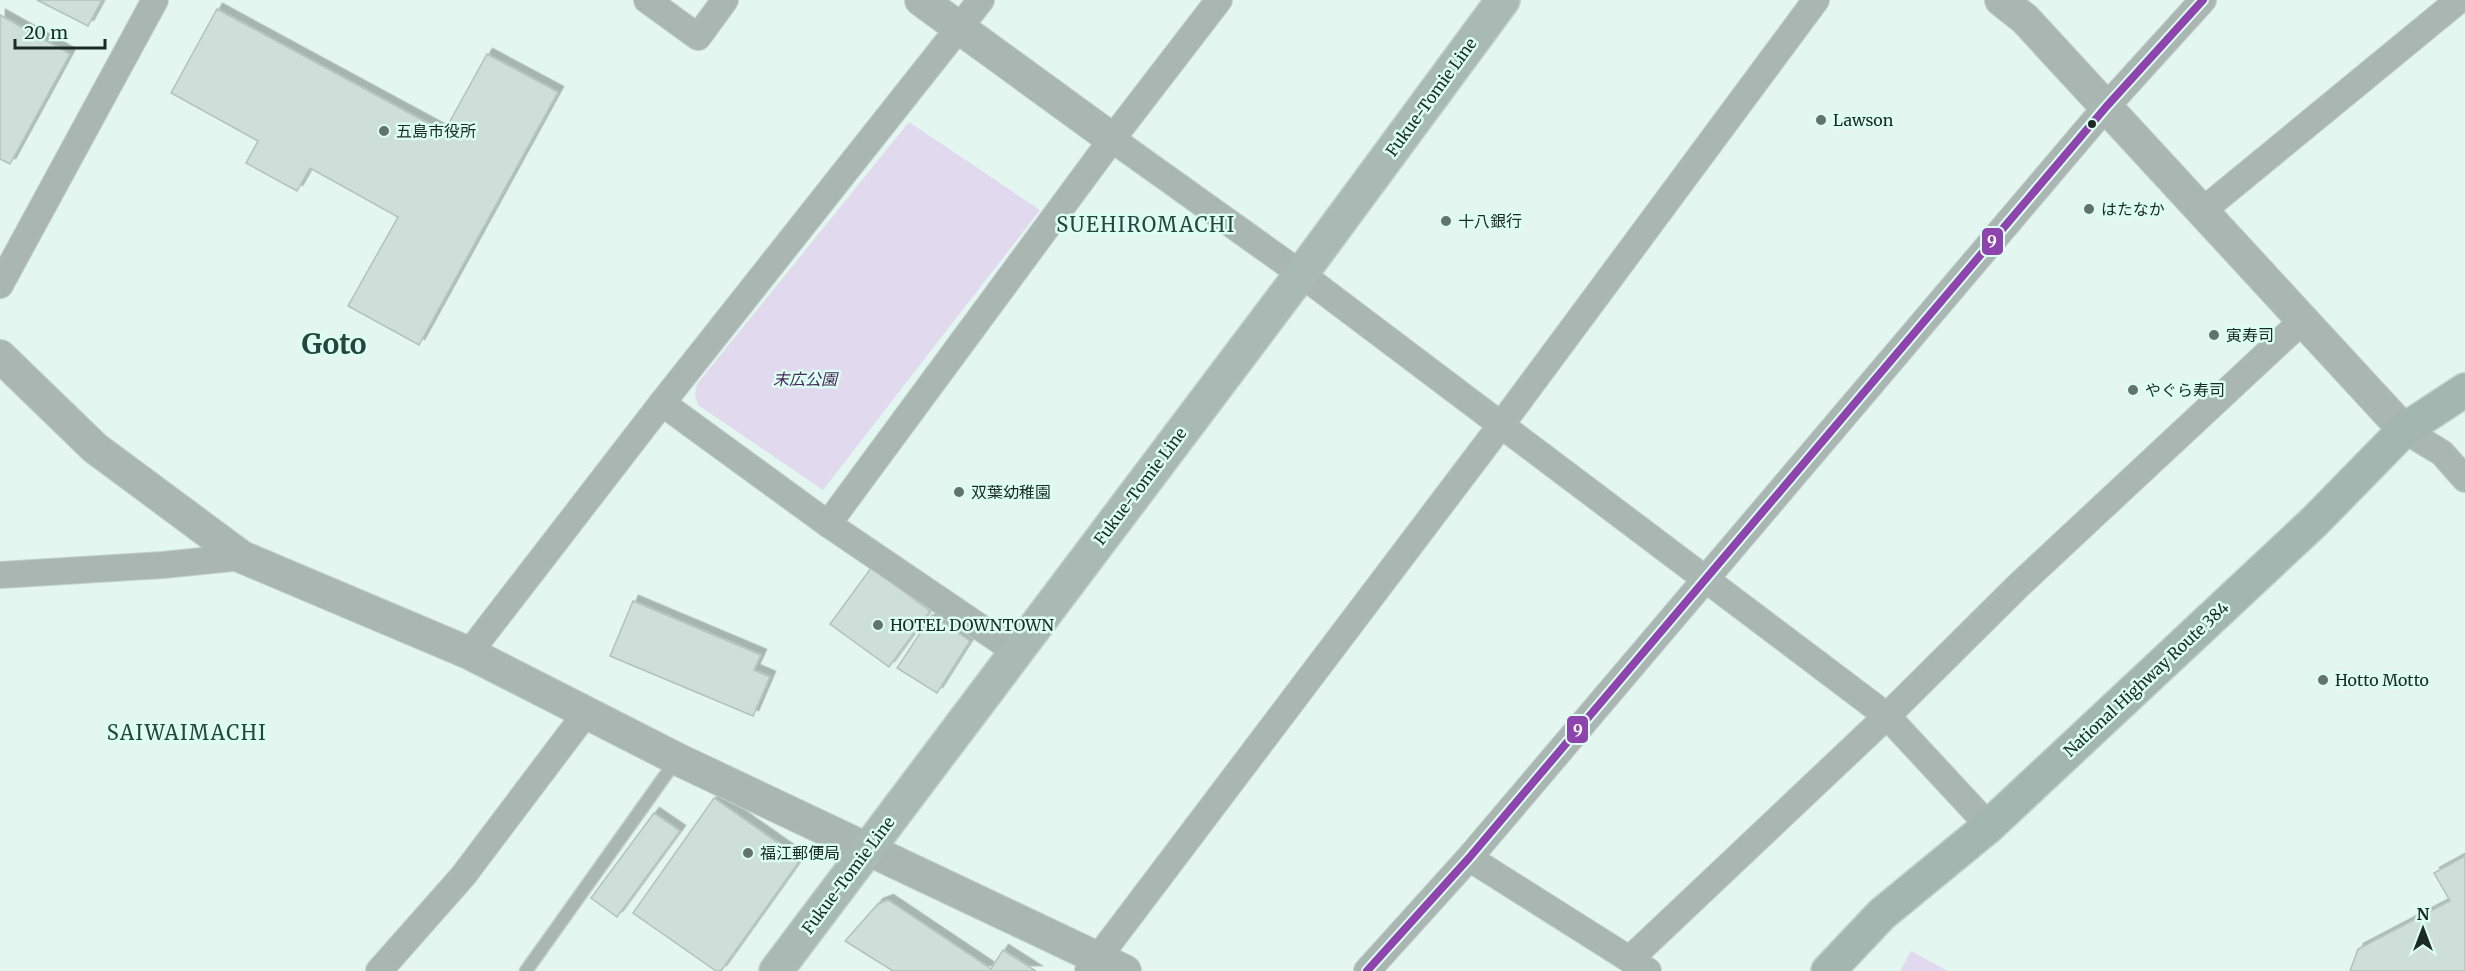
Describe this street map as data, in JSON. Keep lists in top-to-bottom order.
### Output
{
  "streets": {
    "highway": ["National Highway Route 384"],
    "main road": ["Fukue-Tomie Line"]
  },
  "districts": ["SUEHIROMACHI", "Goto", "SAIWAIMACHI"],
  "parks": ["末広公園"],
  "places": [
    "Lawson",
    "五島市役所",
    "はたなか",
    "十八銀行",
    "寅寿司",
    "やぐら寿司",
    "双葉幼稚園",
    "HOTEL DOWNTOWN",
    "Hotto Motto",
    "福江郵便局"
  ],
  "lines": ["transit line 9"],
  "scale_bar": "20 m",
  "north": "top"
}
